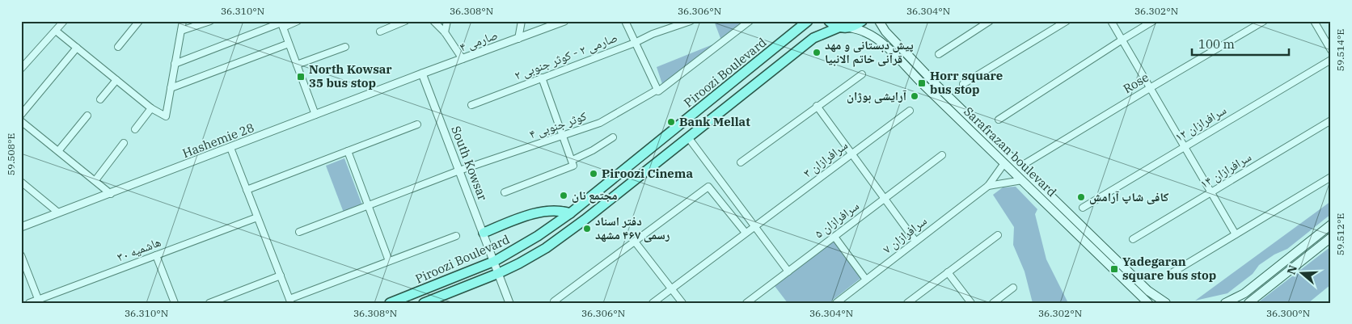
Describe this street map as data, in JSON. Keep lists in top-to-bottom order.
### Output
{
  "streets": {
    "main road": ["Piroozi Boulevard", "Sarafrazan boulevard"],
    "street": [
      "صارمی ۴",
      "صارمی ۲ - کوثر جنوبی ۲",
      "Rose",
      "سرافرازان ۱۲",
      "کوثر جنوبی ۴",
      "Hashemie 28",
      "سرافرازان ۳",
      "South Kowsar",
      "سرافرازان ۱۴",
      "سرافرازان ۵",
      "سرافرازان ۷",
      "هاشمیه ۳۰"
    ]
  },
  "crossings": [
    ["صارمی ۴", "Hashemie 28"],
    ["صارمی ۴", "South Kowsar"],
    ["Piroozi Boulevard", "South Kowsar"],
    ["Rose", "Sarafrazan boulevard"],
    ["کوثر جنوبی ۴", "South Kowsar"],
    ["Hashemie 28", "South Kowsar"]
  ],
  "places": {
    "other": [
      "پیش دبستانی و مهد قرآنی خاتم الانبیا",
      "آرایشی بوژان",
      "Bank Mellat",
      "Piroozi Cinema",
      "مجتمع نان",
      "کافی شاپ آرامش",
      "دفتر اسناد رسمی ۴۶۷ مشهد"
    ],
    "transit": ["North Kowsar 35 bus stop", "Horr square bus stop", "Yadegaran square bus stop"]
  },
  "scale_bar": "100 m",
  "north": "left",
  "coordinates": [
    "36.310°N",
    "36.308°N",
    "36.306°N",
    "36.304°N",
    "36.302°N",
    "59.514°E",
    "59.508°E",
    "59.512°E",
    "36.300°N"
  ]
}
